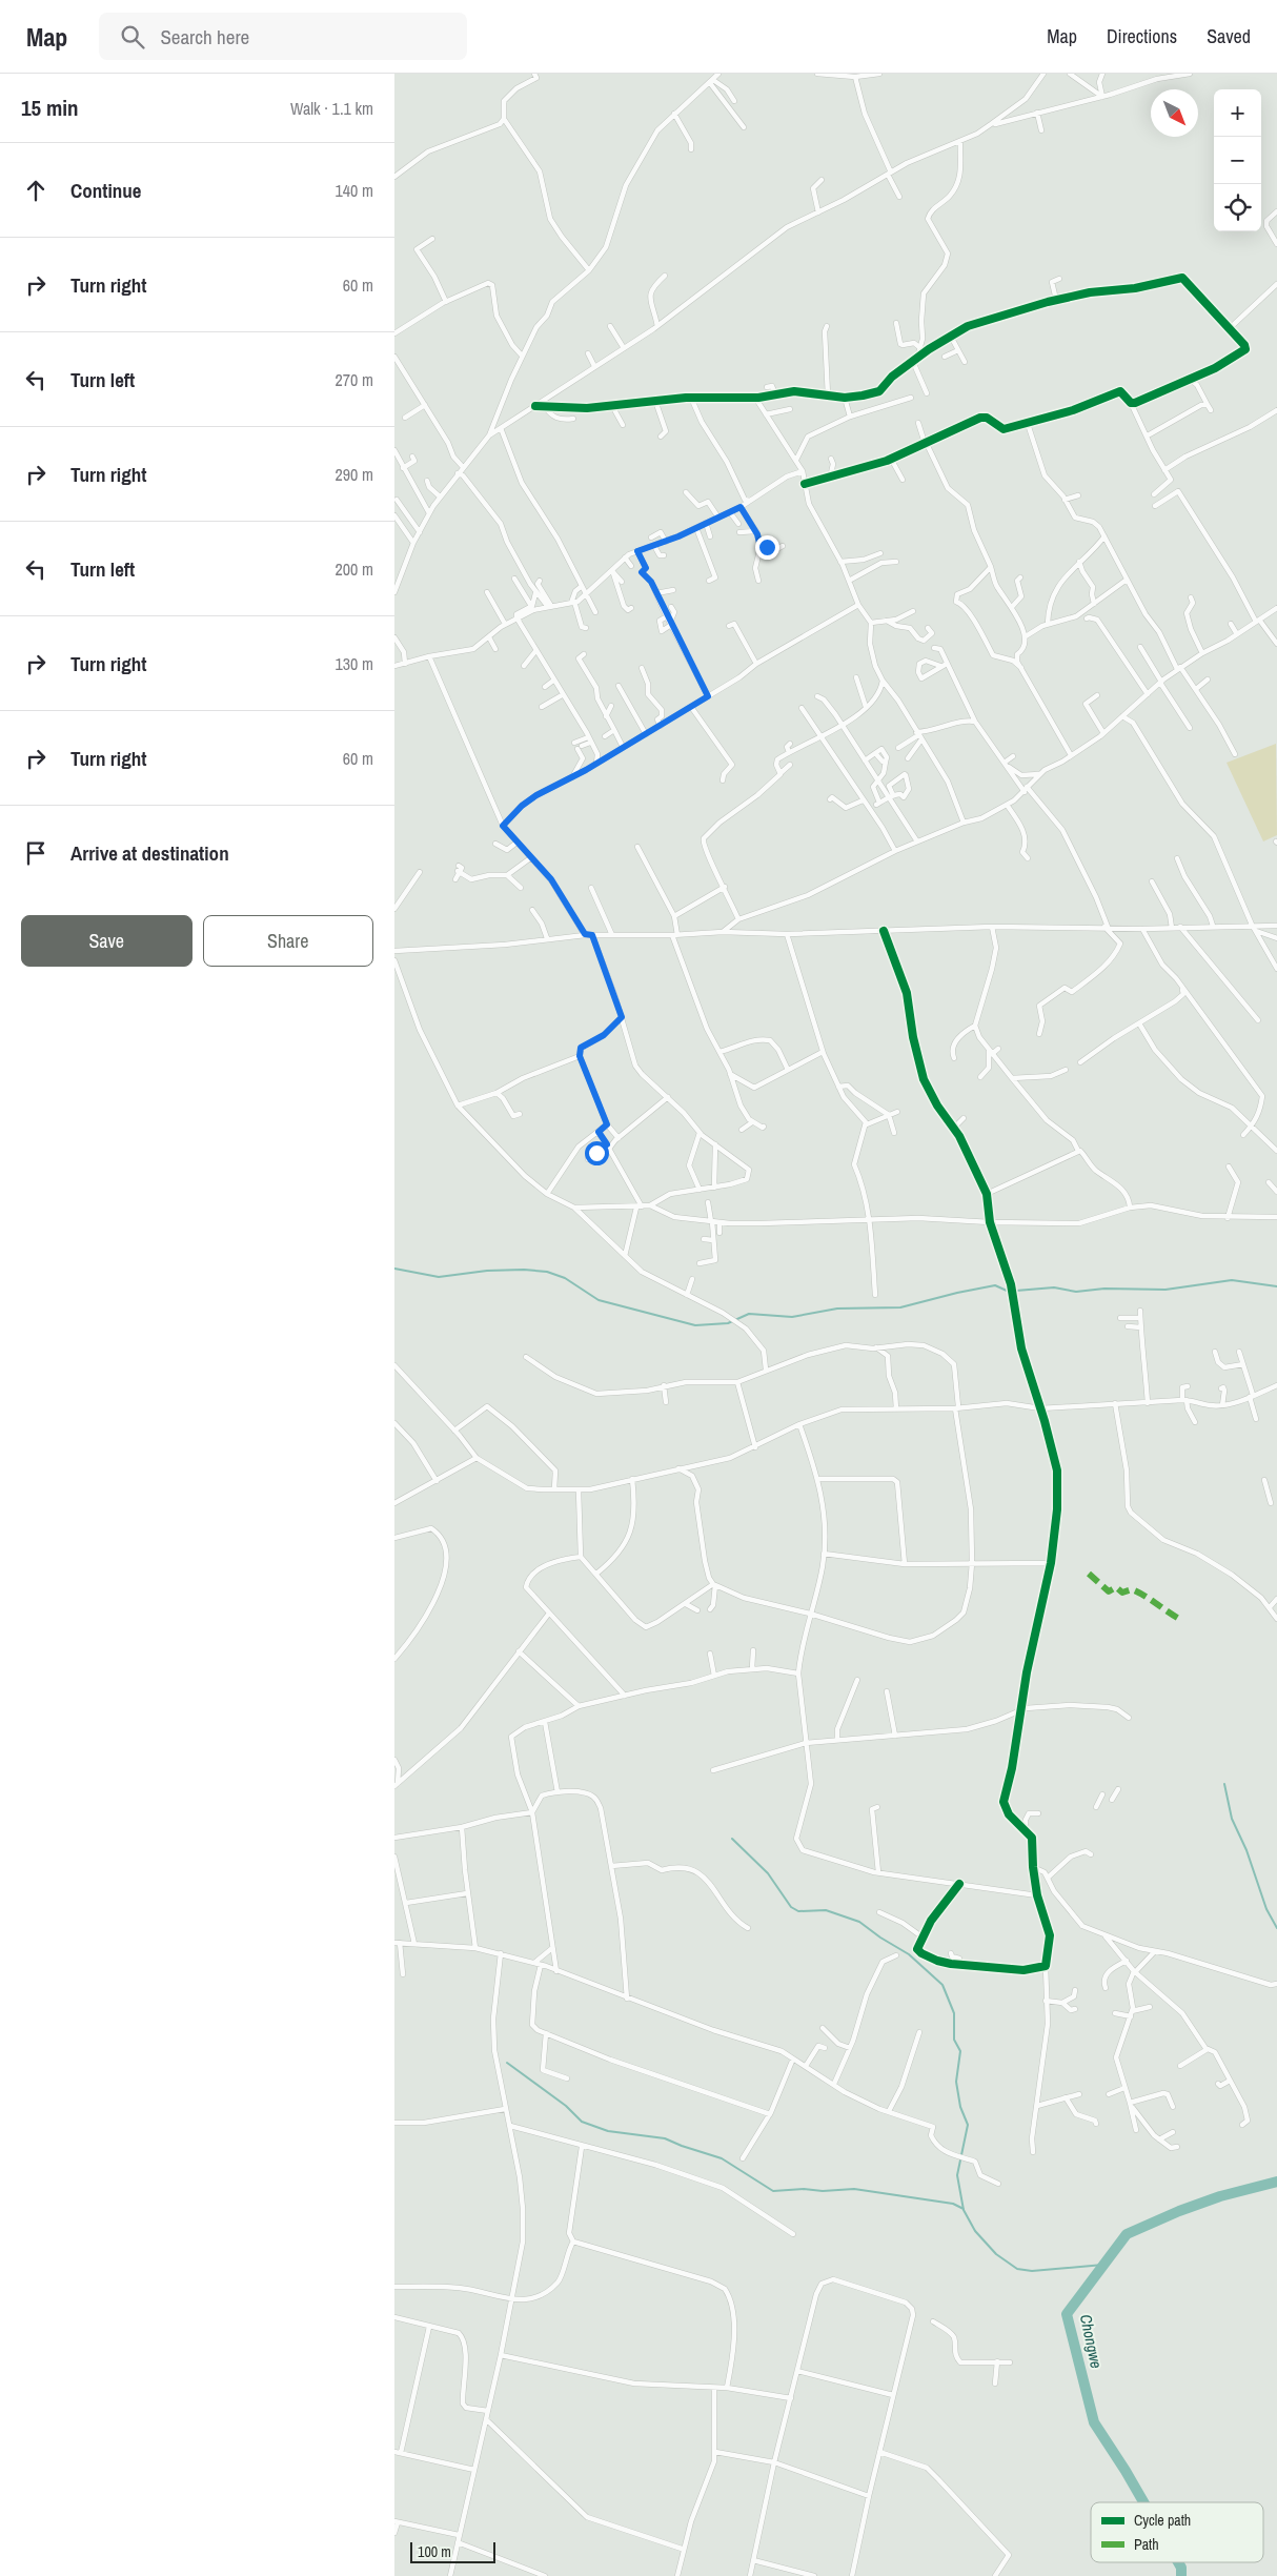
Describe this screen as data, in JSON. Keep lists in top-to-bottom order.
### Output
{
  "water": ["Chongwe"],
  "legend": ["Cycle path", "Path"],
  "scale_bar": "100 m",
  "north": "bottom right",
  "page": {
    "header": "Map",
    "search": "Search here",
    "nav": ["Map", "Directions", "Saved"],
    "heading": ["15 min", "Walk · 1.1 km"],
    "map_buttons": ["+", "−"],
    "list": [
      ["Continue", "140 m"],
      ["Turn right", "60 m"],
      ["Turn left", "270 m"],
      ["Turn right", "290 m"],
      ["Turn left", "200 m"],
      ["Turn right", "130 m"],
      ["Turn right", "60 m"],
      "Arrive at destination"
    ],
    "buttons": ["Save", "Share"],
    "scale": "100 m"
  }
}
